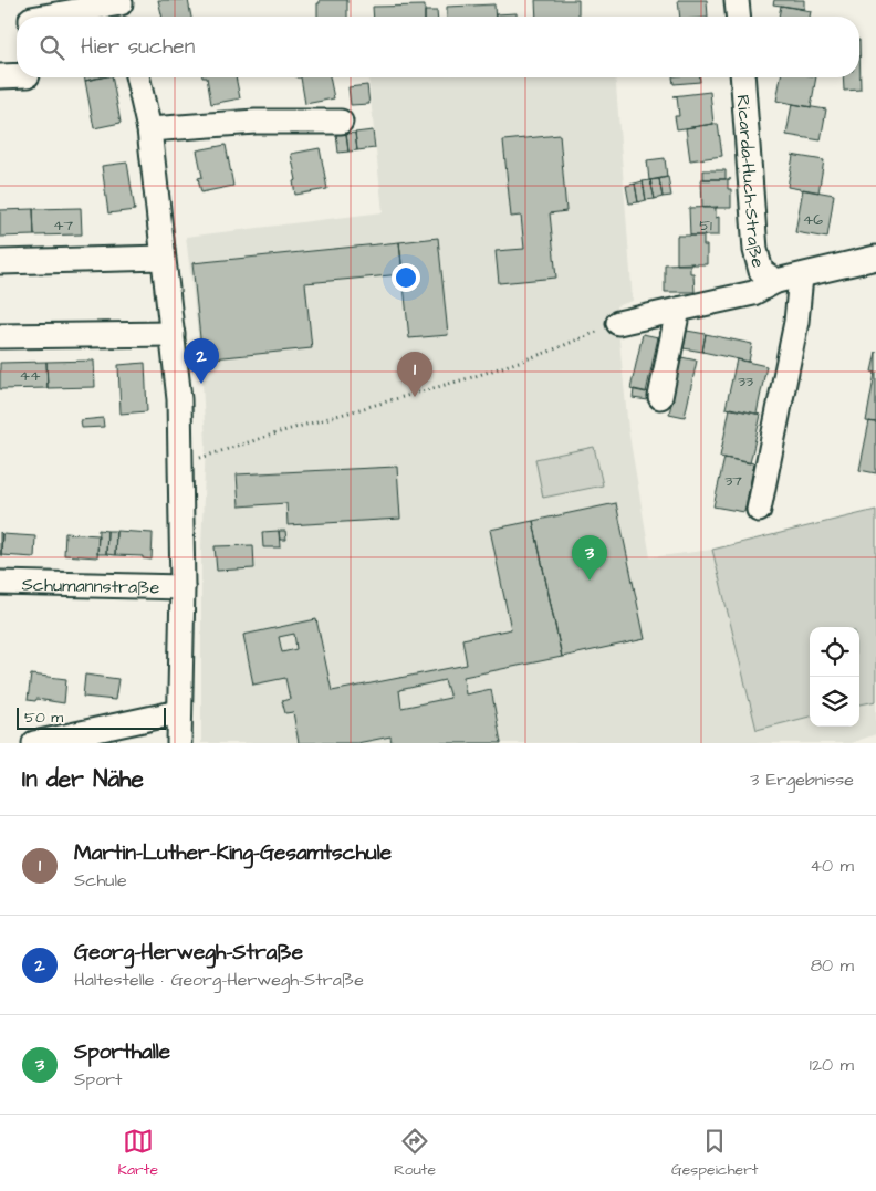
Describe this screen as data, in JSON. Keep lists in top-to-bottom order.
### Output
{
  "streets": {
    "street": ["Ricarda-Huch-Straße", "Schumannstraße"]
  },
  "house_numbers": [
    "46",
    "47",
    "51",
    "44",
    "33",
    "37"
  ],
  "scale_bar": "50 m",
  "page": {
    "search": "Hier suchen",
    "pins": ["2", "1", "3"],
    "scale": "50 m",
    "heading": ["In der Nähe", "3 Ergebnisse"],
    "list": [
      {
        "mark": "1",
        "name": "Martin-Luther-King-Gesamtschule",
        "note": "Schule",
        "value": "40 m"
      },
      {
        "mark": "2",
        "name": "Georg-Herwegh-Straße",
        "note": "Haltestelle · Georg-Herwegh-Straße",
        "value": "80 m"
      },
      {
        "mark": "3",
        "name": "Sporthalle",
        "note": "Sport",
        "value": "120 m"
      }
    ],
    "nav": ["Karte", "Route", "Gespeichert"]
  }
}
